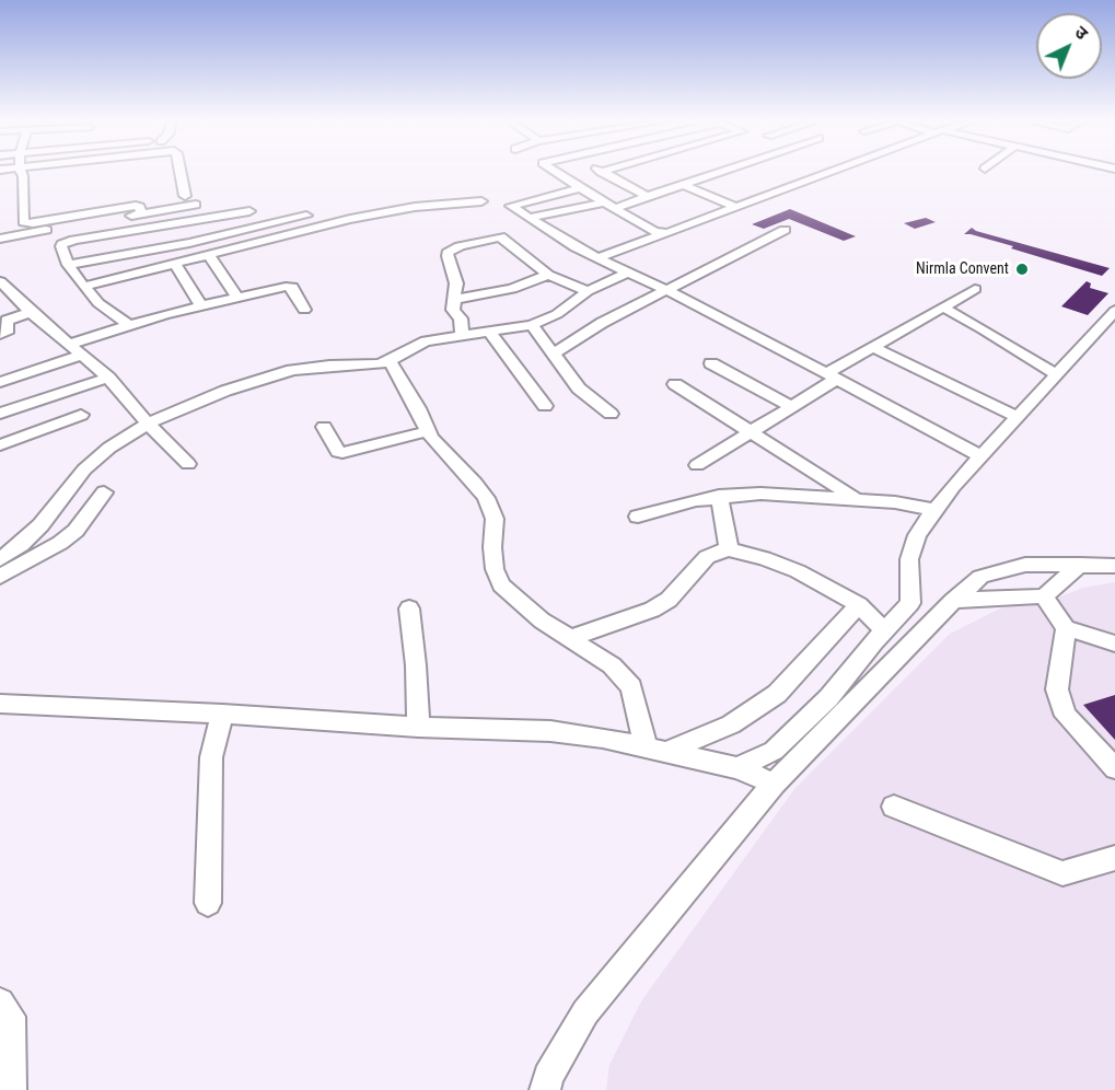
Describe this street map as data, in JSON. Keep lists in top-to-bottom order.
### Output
{
  "places": ["Nirmla Convent"],
  "north": "top right"
}
